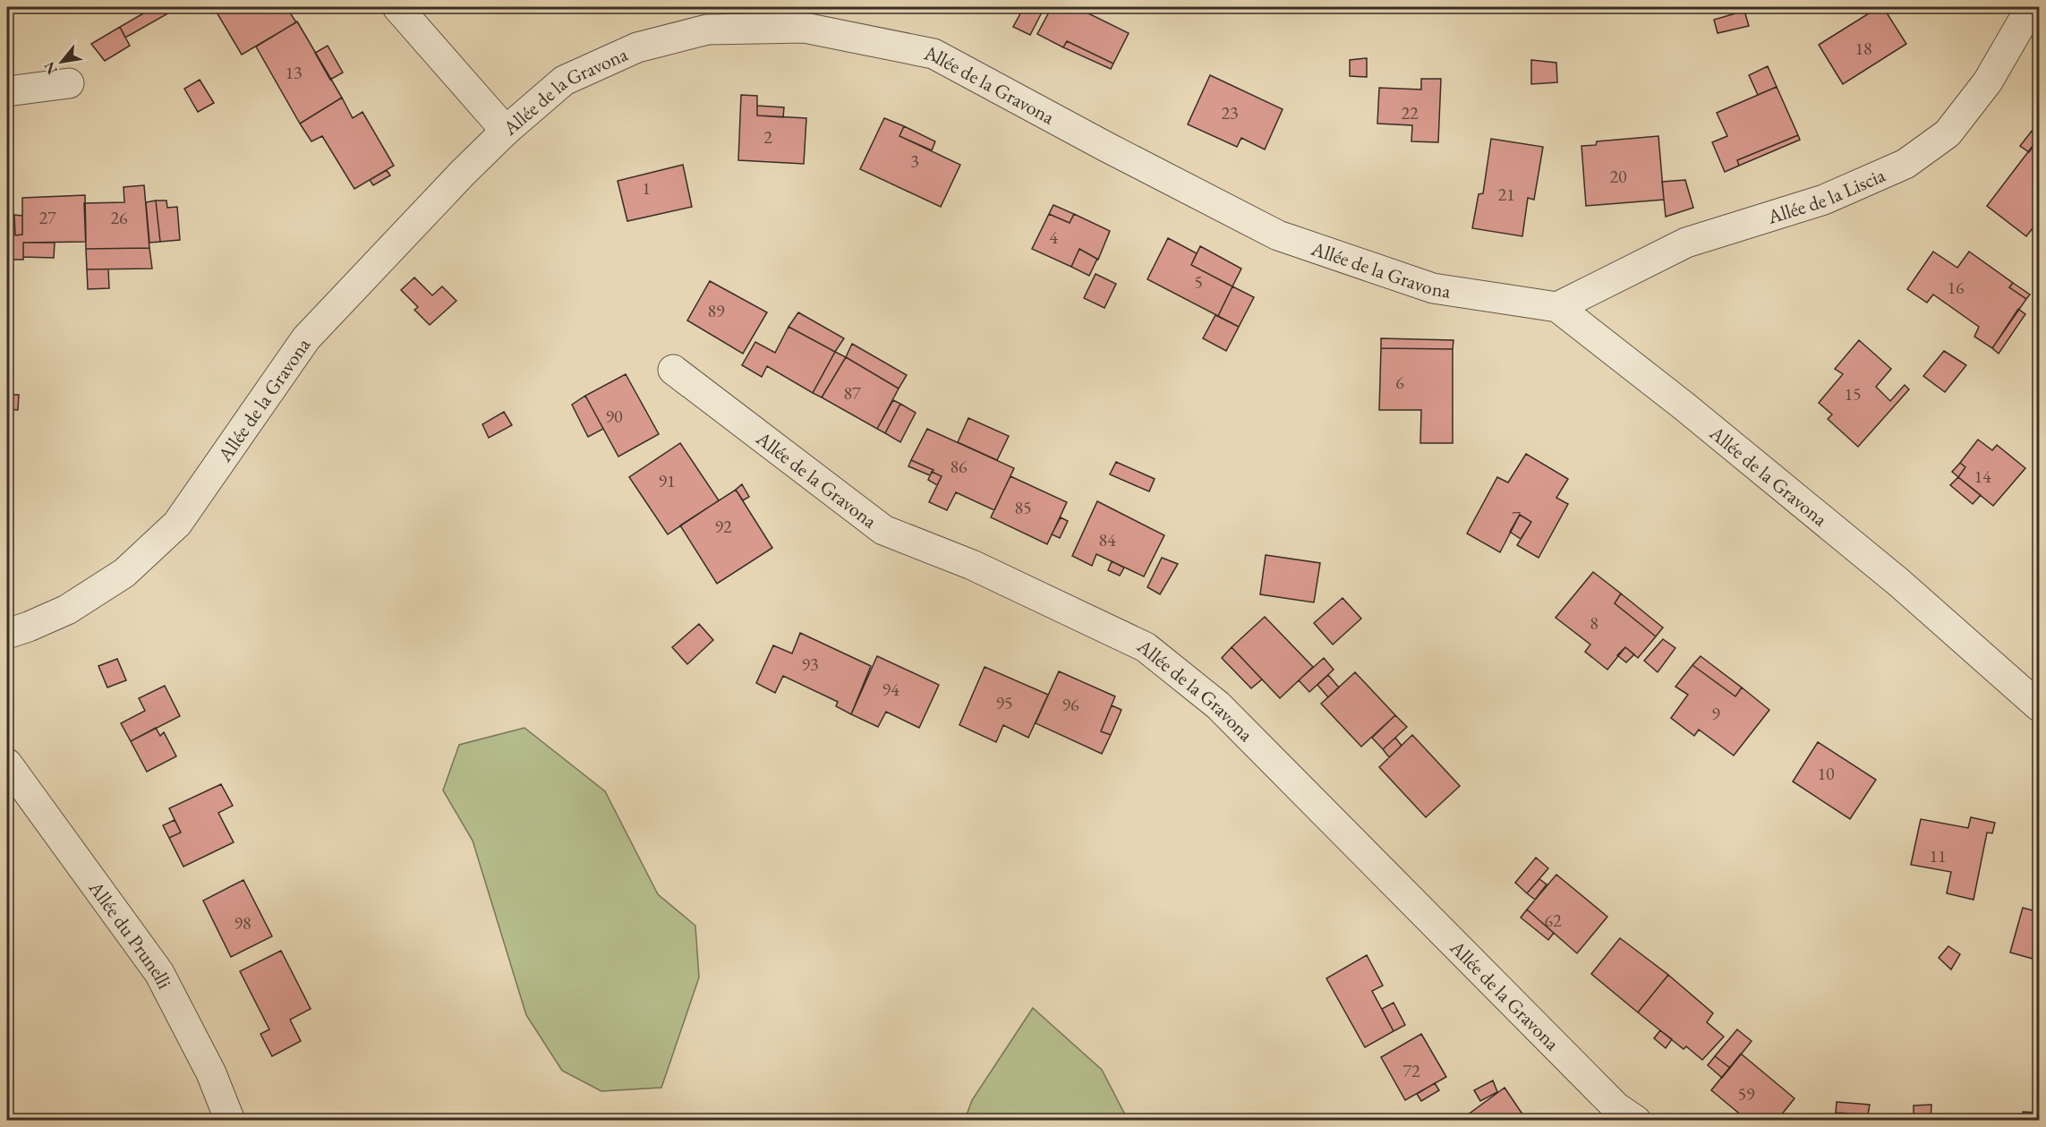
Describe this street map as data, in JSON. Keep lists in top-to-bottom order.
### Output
{
  "streets": {
    "street": ["Allée de la Gravona", "Allée de la Liscia", "Allée du Prunelli"]
  },
  "crossings": [
    ["Allée de la Gravona", "Allée de la Liscia"]
  ],
  "house_numbers": [
    "18",
    "13",
    "23",
    "22",
    "2",
    "3",
    "20",
    "1",
    "21",
    "27",
    "26",
    "4",
    "5",
    "16",
    "89",
    "6",
    "87",
    "15",
    "90",
    "86",
    "14",
    "91",
    "85",
    "7",
    "92",
    "84",
    "8",
    "93",
    "94",
    "95",
    "96",
    "9",
    "10",
    "11",
    "62",
    "98",
    "72",
    "59"
  ],
  "north": "bottom left"
}
